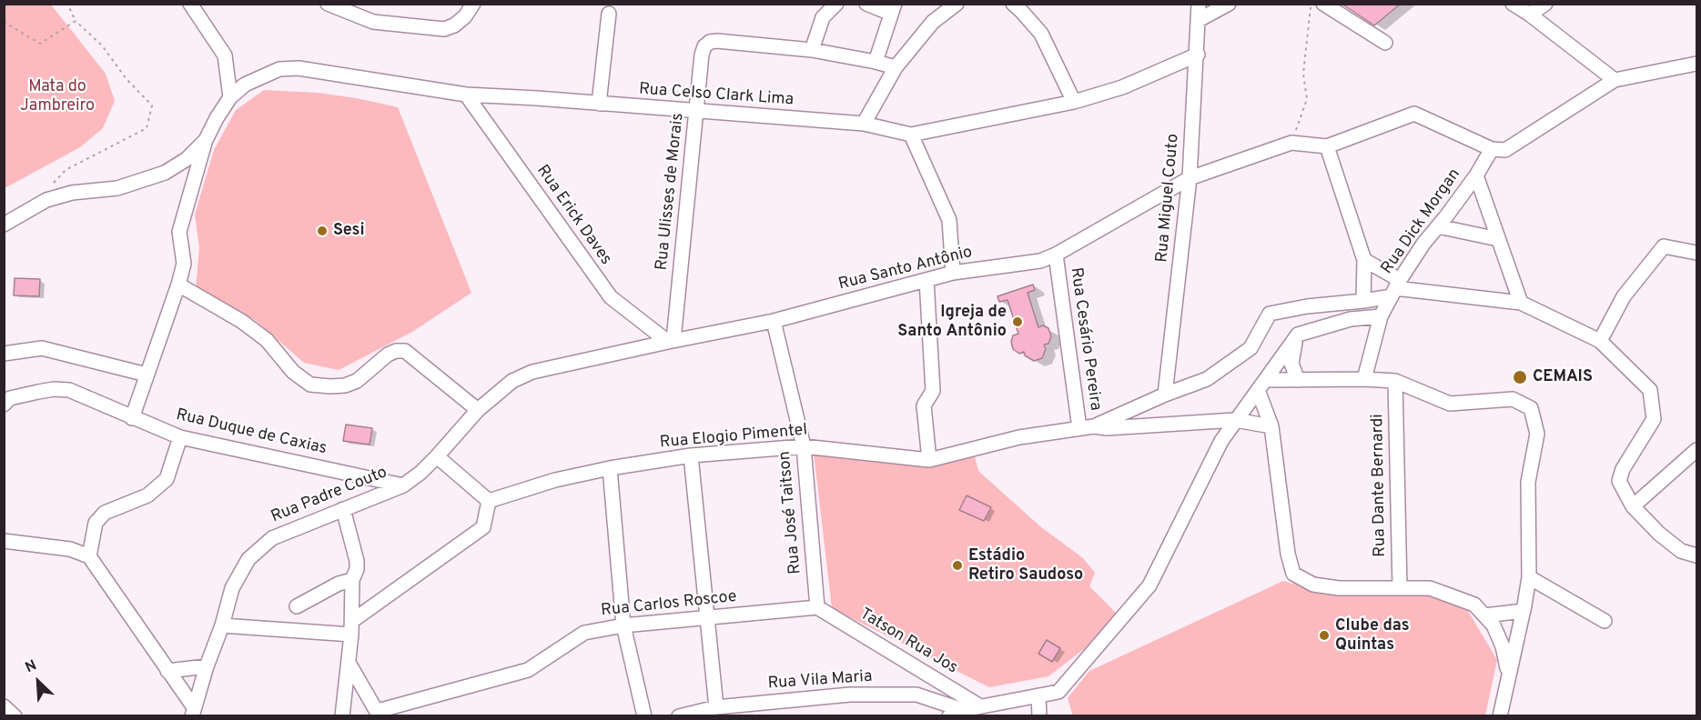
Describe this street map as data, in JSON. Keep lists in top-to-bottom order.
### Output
{
  "streets": {
    "street": [
      "Rua Celso Clark Lima",
      "Rua Ulisses de Morais",
      "Rua Miguel Couto",
      "Rua Erick Daves",
      "Rua Dick Morgan",
      "Rua Santo Antônio",
      "Rua Cesário Pereira",
      "Rua Duque de Caxias",
      "Rua Elogio Pimentel",
      "Rua Dante Bernardi",
      "Rua Padre Couto",
      "Rua José Taitson",
      "Rua Carlos Roscoe",
      "Tatson Rua Jos",
      "Rua Vila Maria"
    ]
  },
  "crossings": [
    ["Rua Celso Clark Lima", "Rua Ulisses de Morais"],
    ["Rua Celso Clark Lima", "Rua Miguel Couto"],
    ["Rua Celso Clark Lima", "Rua Erick Daves"],
    ["Rua Ulisses de Morais", "Rua Erick Daves"],
    ["Rua Ulisses de Morais", "Rua Santo Antônio"],
    ["Rua Miguel Couto", "Rua Santo Antônio"],
    ["Rua Erick Daves", "Rua Santo Antônio"],
    ["Rua Dick Morgan", "Rua Santo Antônio"],
    ["Rua Santo Antônio", "Rua Cesário Pereira"],
    ["Rua Santo Antônio", "Rua Duque de Caxias"],
    ["Rua Santo Antônio", "Rua Padre Couto"],
    ["Rua Santo Antônio", "Rua José Taitson"],
    ["Rua Cesário Pereira", "Rua Elogio Pimentel"],
    ["Rua Duque de Caxias", "Rua Padre Couto"],
    ["Rua Elogio Pimentel", "Rua José Taitson"],
    ["Rua José Taitson", "Rua Carlos Roscoe"],
    ["Rua José Taitson", "Tatson Rua Jos"],
    ["Rua Carlos Roscoe", "Tatson Rua Jos"]
  ],
  "parks": ["Mata do Jambreiro"],
  "places": [
    "Sesi",
    "Igreja de Santo Antônio",
    "CEMAIS",
    "Estádio Retiro Saudoso",
    "Clube das Quintas"
  ],
  "north": "top left"
}
